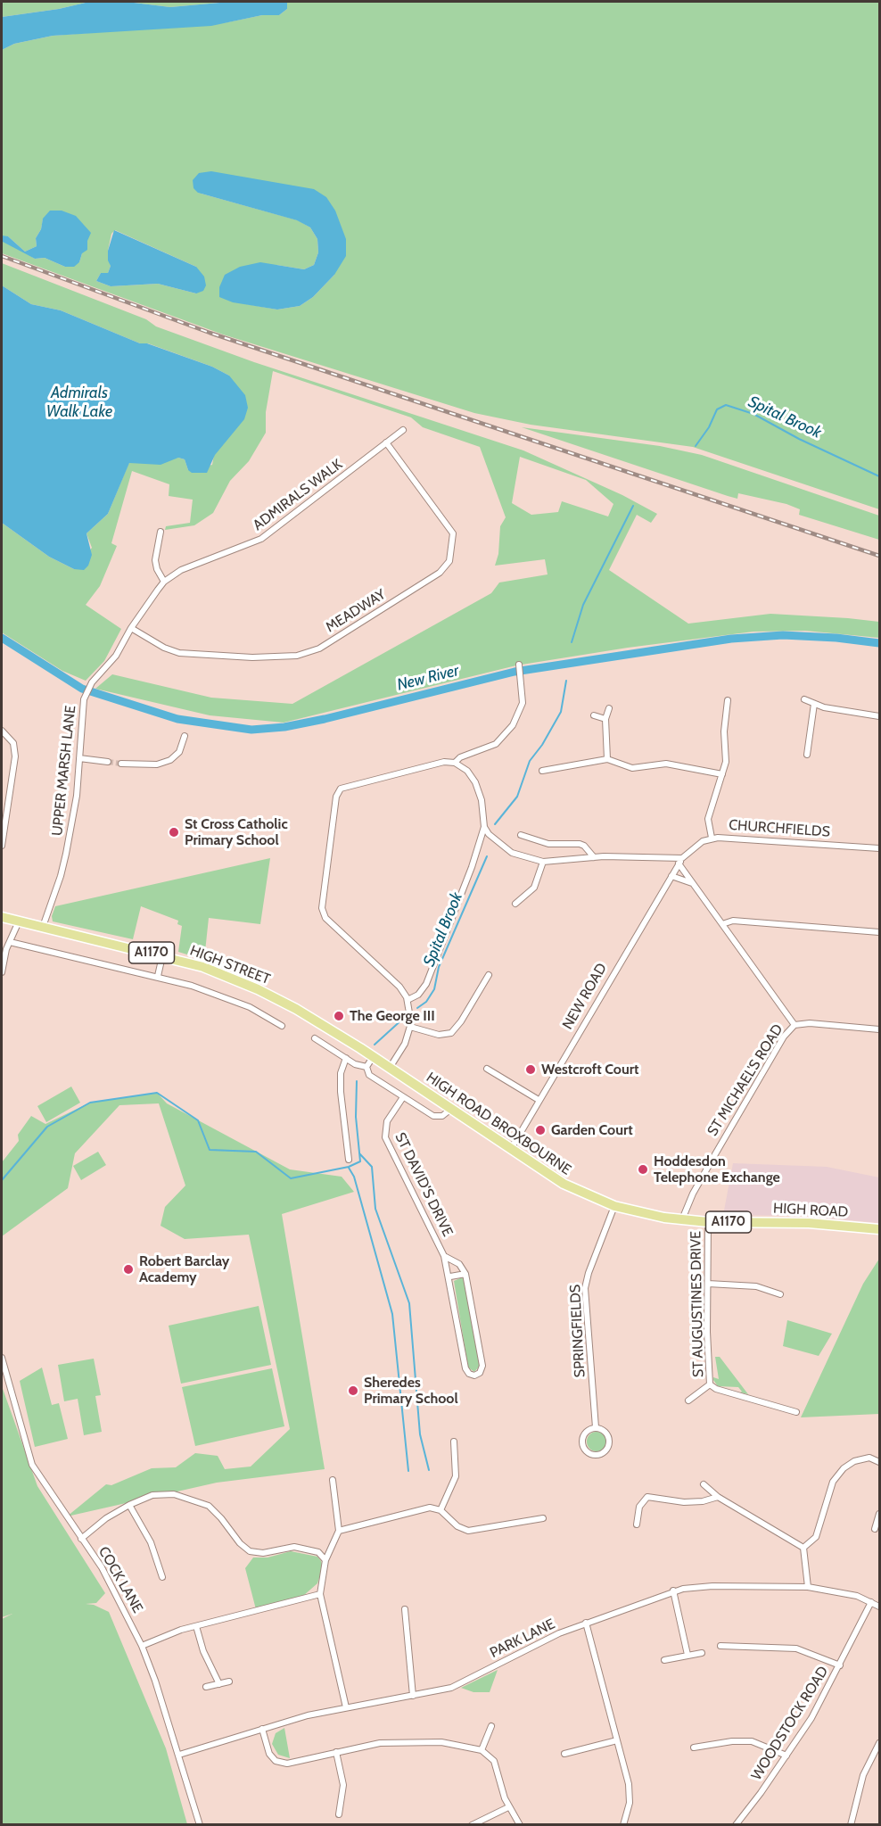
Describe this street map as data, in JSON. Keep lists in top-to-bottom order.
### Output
{
  "streets": {
    "main road": [
      "A1170",
      "HIGH STREET",
      "HIGH ROAD BROXBOURNE",
      "HIGH ROAD"
    ],
    "street": [
      "ADMIRALS WALK",
      "MEADWAY",
      "UPPER MARSH LANE",
      "CHURCHFIELDS",
      "NEW ROAD",
      "ST MICHAEL'S ROAD",
      "ST DAVID'S DRIVE",
      "ST AUGUSTINES DRIVE",
      "SPRINGFIELDS",
      "COCK LANE",
      "PARK LANE",
      "WOODSTOCK ROAD"
    ]
  },
  "crossings": [
    ["ADMIRALS WALK", "MEADWAY"],
    ["ADMIRALS WALK", "UPPER MARSH LANE"],
    ["MEADWAY", "UPPER MARSH LANE"],
    ["UPPER MARSH LANE", "HIGH STREET"],
    ["CHURCHFIELDS", "NEW ROAD"],
    ["CHURCHFIELDS", "ST MICHAEL'S ROAD"],
    ["HIGH STREET", "HIGH ROAD BROXBOURNE"],
    ["NEW ROAD", "ST MICHAEL'S ROAD"],
    ["NEW ROAD", "HIGH ROAD BROXBOURNE"],
    ["ST MICHAEL'S ROAD", "HIGH ROAD"],
    ["HIGH ROAD BROXBOURNE", "HIGH ROAD"],
    ["HIGH ROAD BROXBOURNE", "SPRINGFIELDS"],
    ["HIGH ROAD", "ST AUGUSTINES DRIVE"],
    ["HIGH ROAD", "SPRINGFIELDS"],
    ["COCK LANE", "PARK LANE"],
    ["PARK LANE", "WOODSTOCK ROAD"]
  ],
  "water": ["Admirals Walk Lake", "Spital Brook", "New River"],
  "places": [
    "St Cross Catholic Primary School",
    "The George III",
    "Westcroft Court",
    "Garden Court",
    "Hoddesdon Telephone Exchange",
    "Robert Barclay Academy",
    "Sheredes Primary School"
  ]
}
